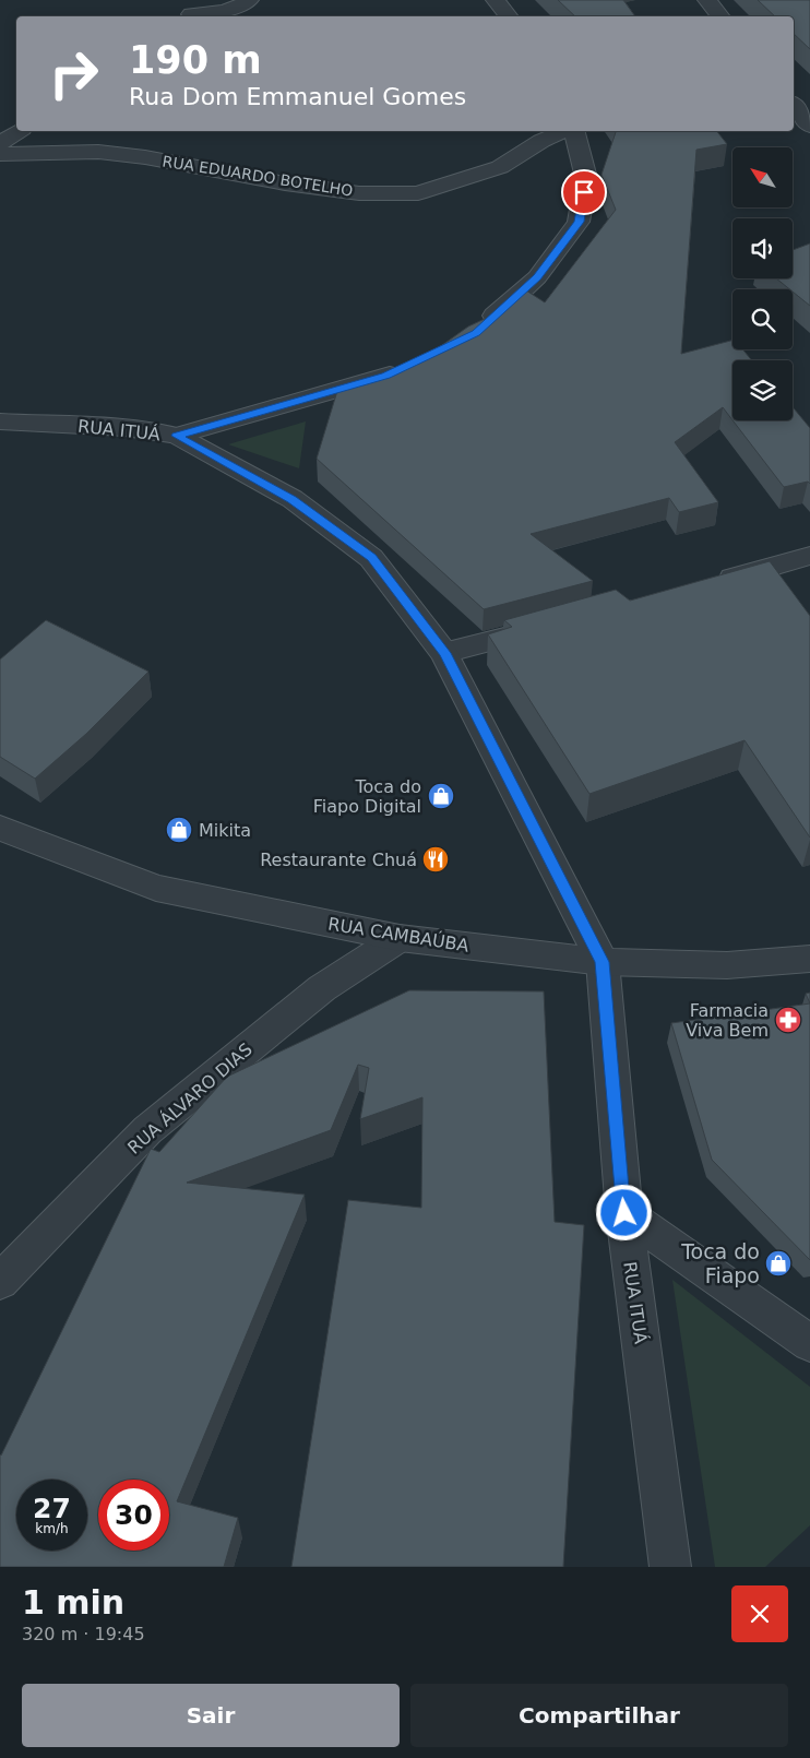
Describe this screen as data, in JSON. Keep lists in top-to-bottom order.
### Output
{
  "streets": {
    "street": [
      "RUA EDUARDO BOTELHO",
      "RUA ITUÁ",
      "RUA CAMBAÚBA",
      "RUA ÁLVARO DIAS"
    ]
  },
  "crossings": [
    ["RUA ITUÁ", "RUA CAMBAÚBA"],
    ["RUA CAMBAÚBA", "RUA ÁLVARO DIAS"]
  ],
  "places": {
    "shop": ["Toca do Fiapo Digital", "Mikita", "Toca do Fiapo"],
    "restaurant": ["Restaurante Chuá"],
    "pharmacy": ["Farmacia Viva Bem"]
  },
  "north": "top left",
  "page": {
    "turn": ["190 m", "Rua Dom Emmanuel Gomes"],
    "speed": "27 km/h",
    "limit": "30",
    "heading": ["1 min", "320 m · 19:45"],
    "buttons": ["Sair", "Compartilhar"]
  }
}
